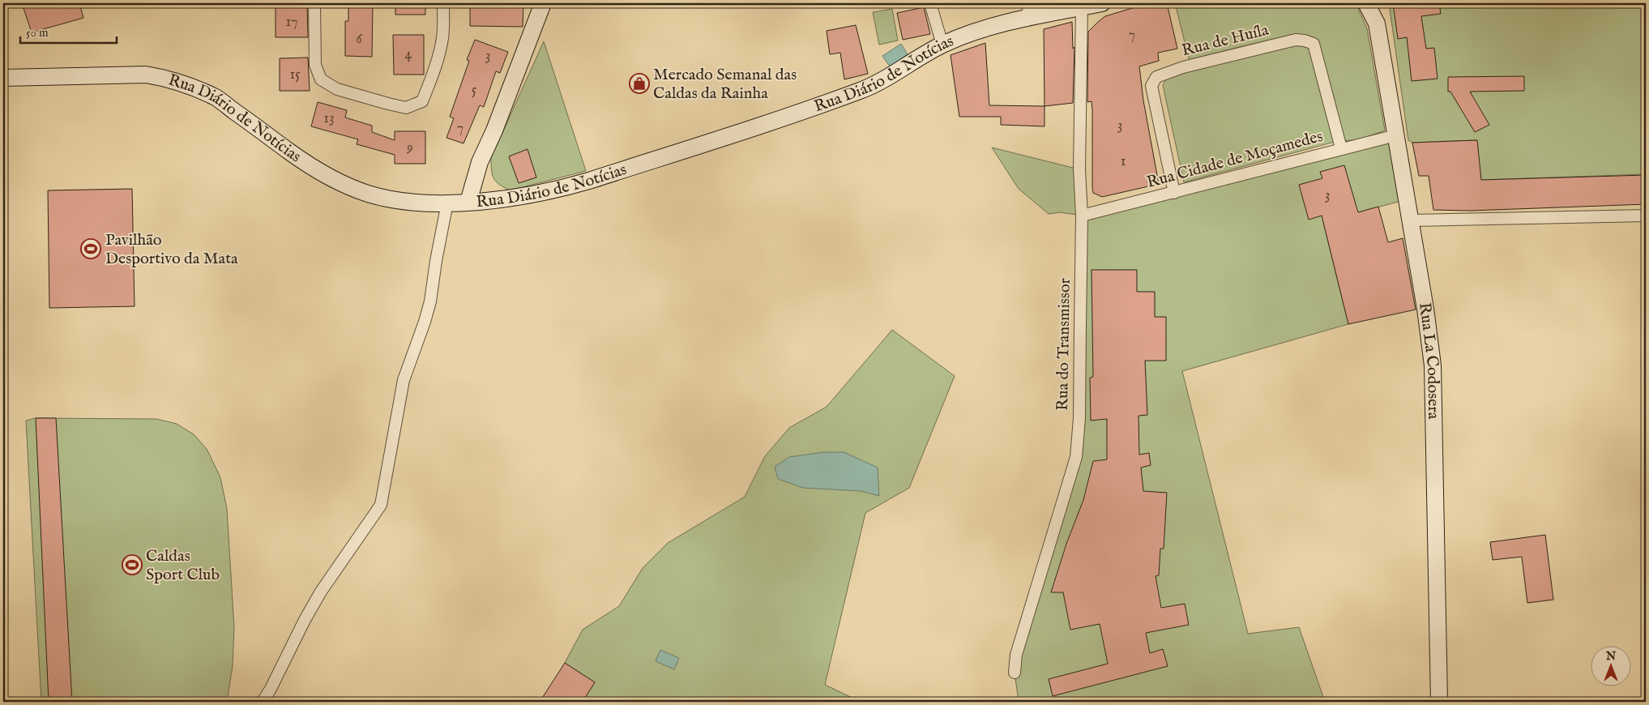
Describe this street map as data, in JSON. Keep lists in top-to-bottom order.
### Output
{
  "streets": {
    "main road": ["Rua Diário de Notícias", "Rua La Codosera"],
    "street": ["Rua de Huíla", "Rua Cidade de Moçamedes", "Rua do Transmissor"]
  },
  "crossings": [
    ["Rua de Huíla", "Rua Cidade de Moçamedes"],
    ["Rua Diário de Notícias", "Rua do Transmissor"],
    ["Rua Cidade de Moçamedes", "Rua do Transmissor"],
    ["Rua Cidade de Moçamedes", "Rua La Codosera"]
  ],
  "places": {
    "shop": ["Mercado Semanal das Caldas da Rainha"],
    "sports": ["Pavilhão Desportivo da Mata", "Caldas Sport Club"]
  },
  "house_numbers": [
    "17",
    "7",
    "6",
    "4",
    "3",
    "15",
    "5",
    "13",
    "3",
    "7",
    "9",
    "1",
    "3"
  ],
  "scale_bar": "50 m",
  "north": "top"
}
